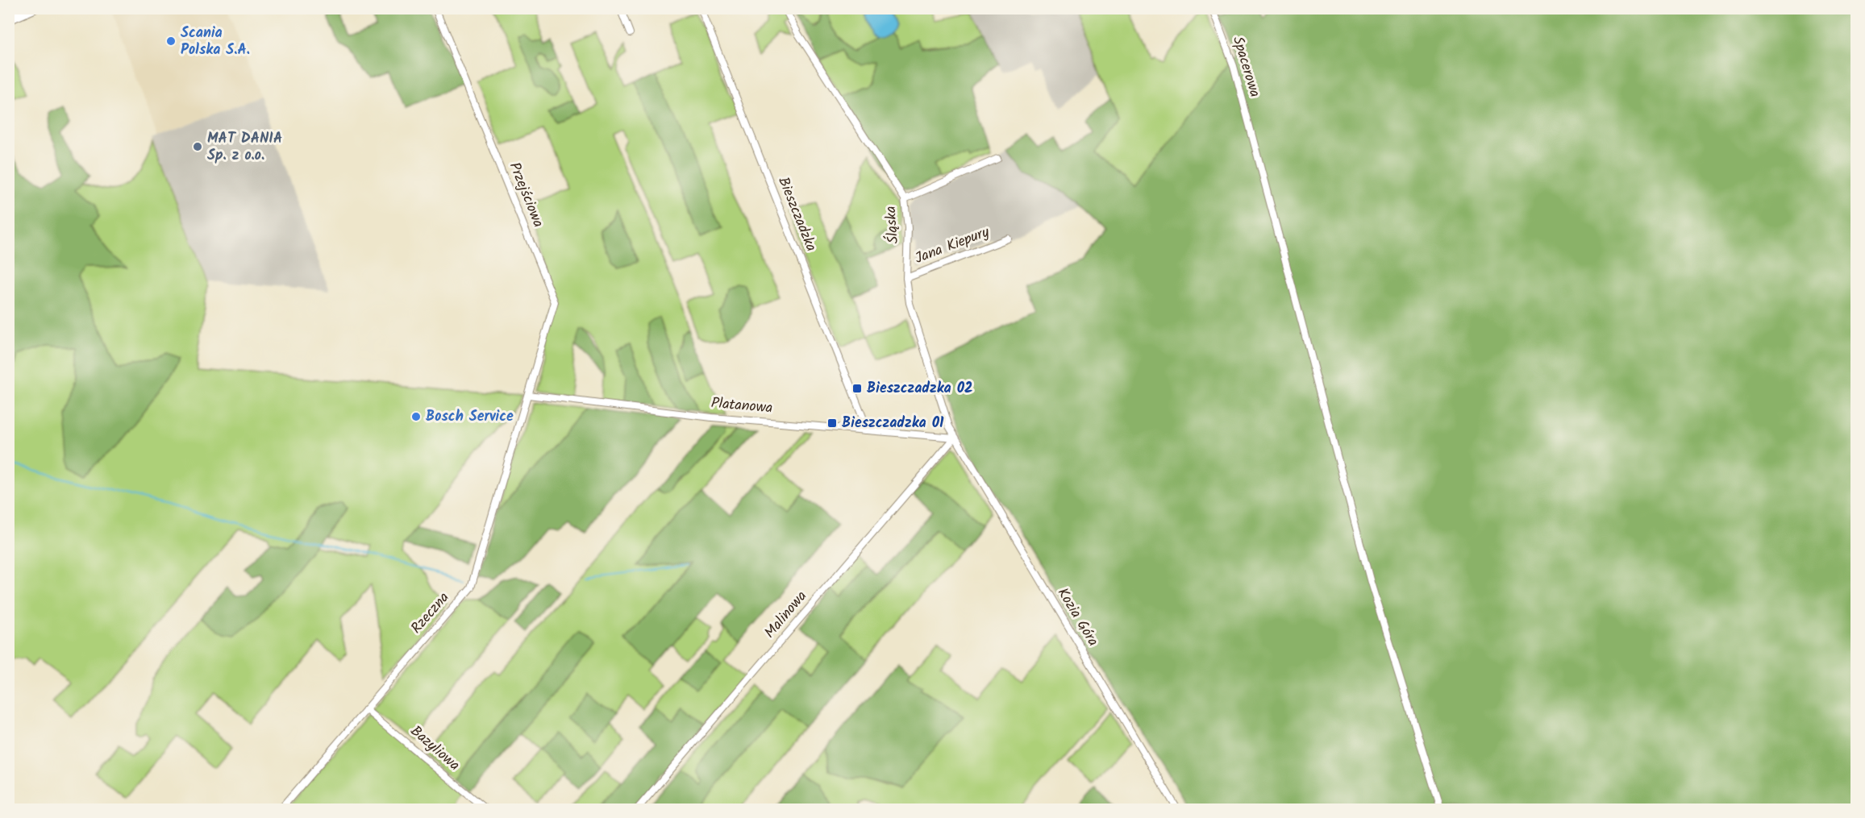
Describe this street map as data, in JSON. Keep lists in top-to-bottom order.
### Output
{
  "streets": {
    "street": [
      "Spacerowa",
      "Przejściowa",
      "Bieszczadzka",
      "Śląska",
      "Jana Kiepury",
      "Platanowa",
      "Rzeczna",
      "Malinowa",
      "Kozia Góra",
      "Bazyliowa"
    ]
  },
  "crossings": [
    ["Przejściowa", "Platanowa"],
    ["Przejściowa", "Rzeczna"],
    ["Bieszczadzka", "Platanowa"],
    ["Śląska", "Jana Kiepury"],
    ["Śląska", "Platanowa"],
    ["Śląska", "Malinowa"],
    ["Śląska", "Kozia Góra"],
    ["Platanowa", "Rzeczna"],
    ["Platanowa", "Malinowa"],
    ["Platanowa", "Kozia Góra"],
    ["Rzeczna", "Bazyliowa"],
    ["Malinowa", "Kozia Góra"]
  ],
  "places": {
    "other": ["Scania Polska S.A.", "MAT DANIA Sp. z o.o.", "Bosch Service"],
    "transit": ["Bieszczadzka 02", "Bieszczadzka 01"]
  }
}
